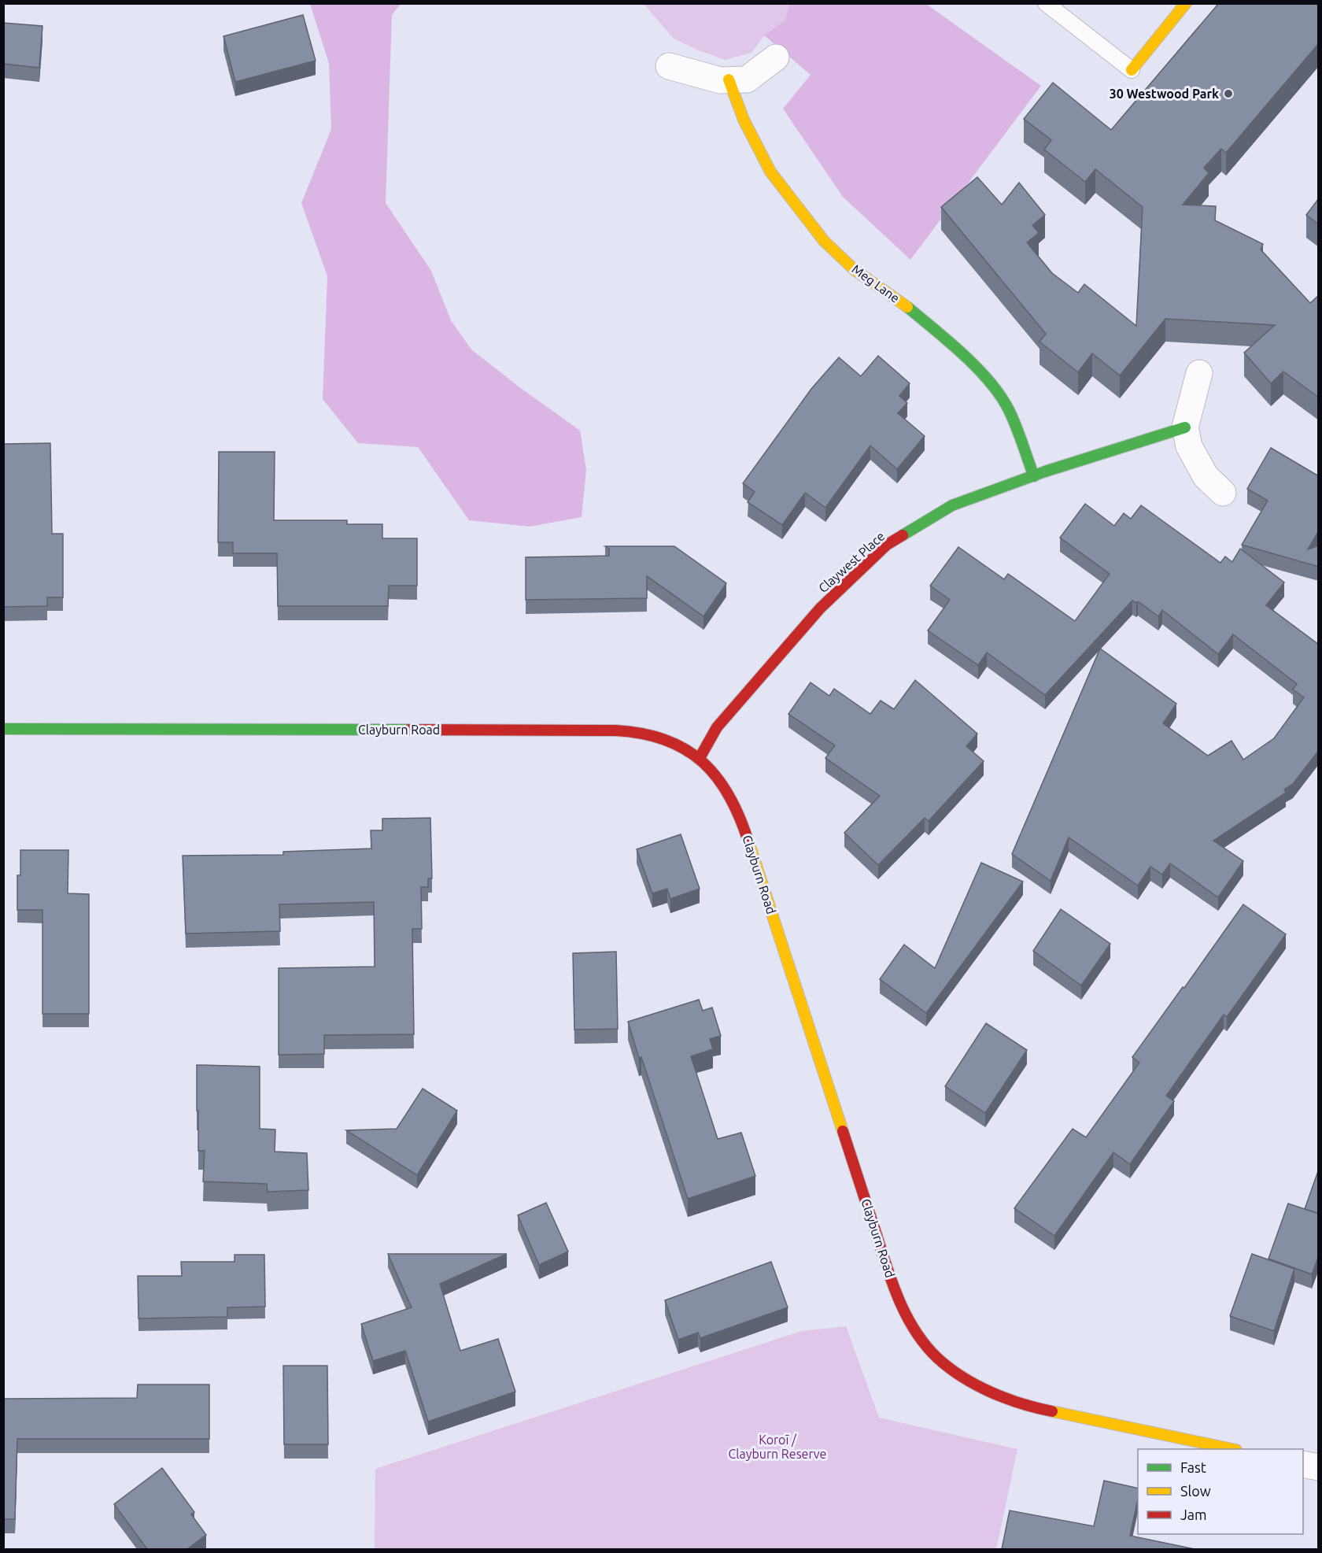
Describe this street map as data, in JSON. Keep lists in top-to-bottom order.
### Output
{
  "streets": {
    "street": ["Meg Lane", "Claywest Place", "Clayburn Road"]
  },
  "crossings": [
    ["Meg Lane", "Claywest Place"],
    ["Claywest Place", "Clayburn Road"]
  ],
  "parks": ["Koroī / Clayburn Reserve"],
  "places": ["30 Westwood Park"],
  "legend": ["Fast", "Slow", "Jam"]
}
